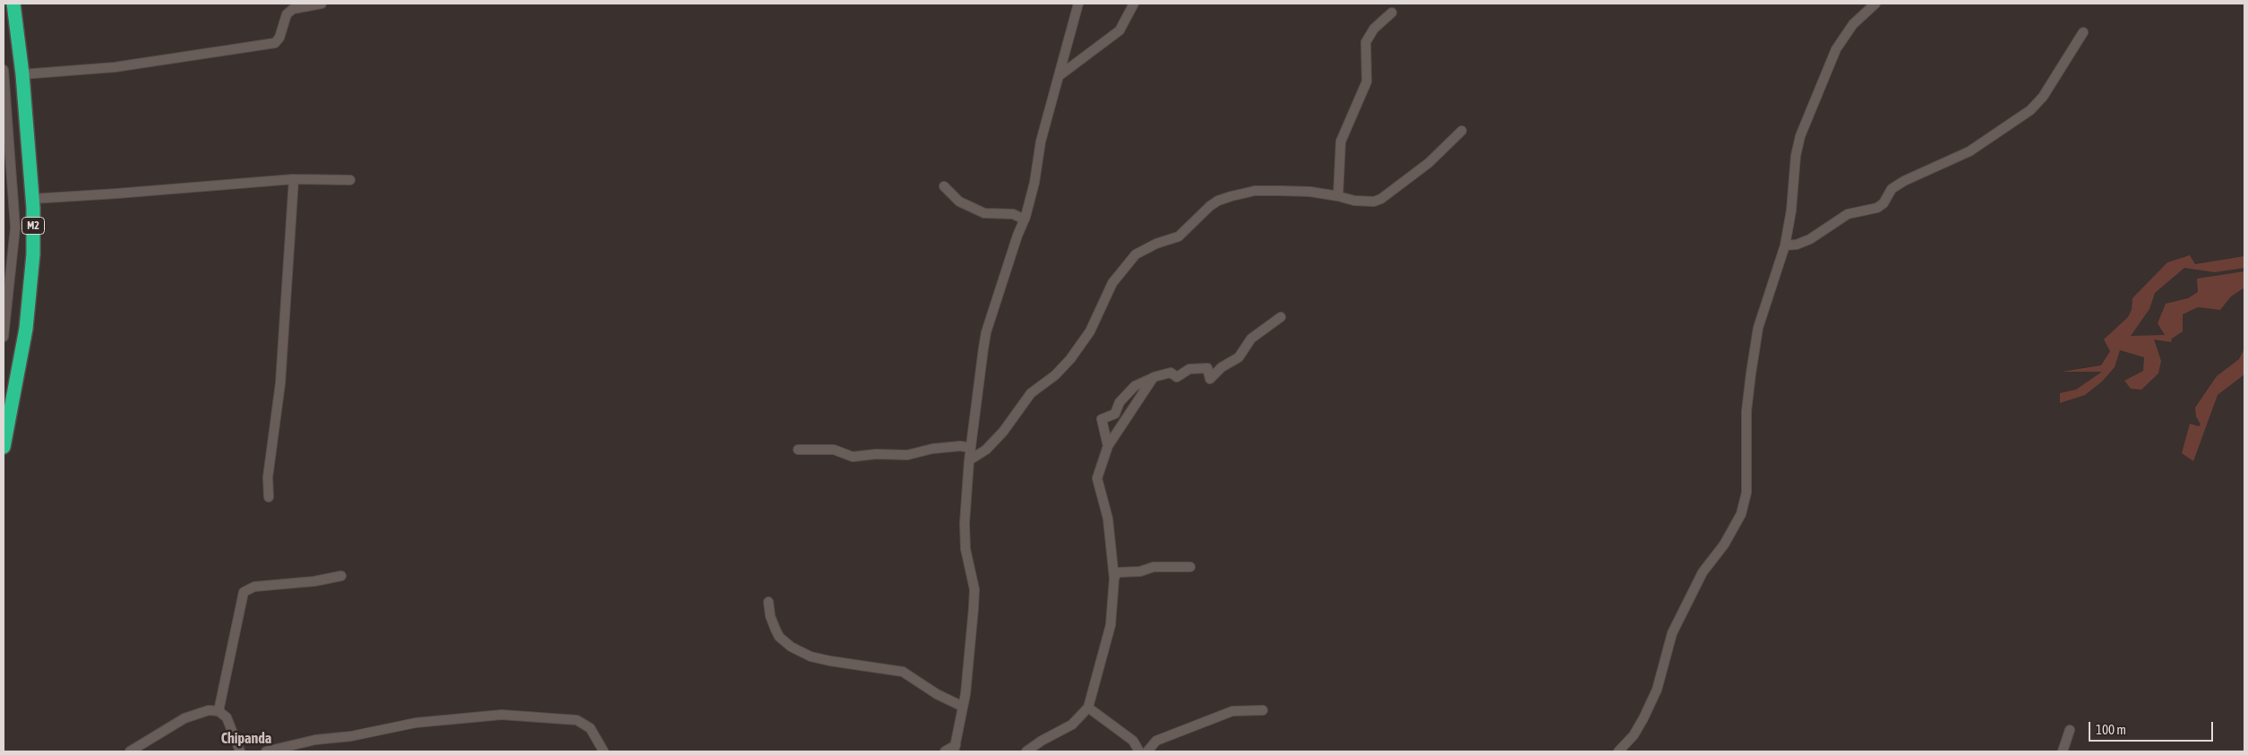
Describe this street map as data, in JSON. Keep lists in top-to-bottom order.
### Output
{
  "streets": {
    "highway": ["M2"]
  },
  "districts": ["Chipanda"],
  "scale_bar": "100 m"
}
